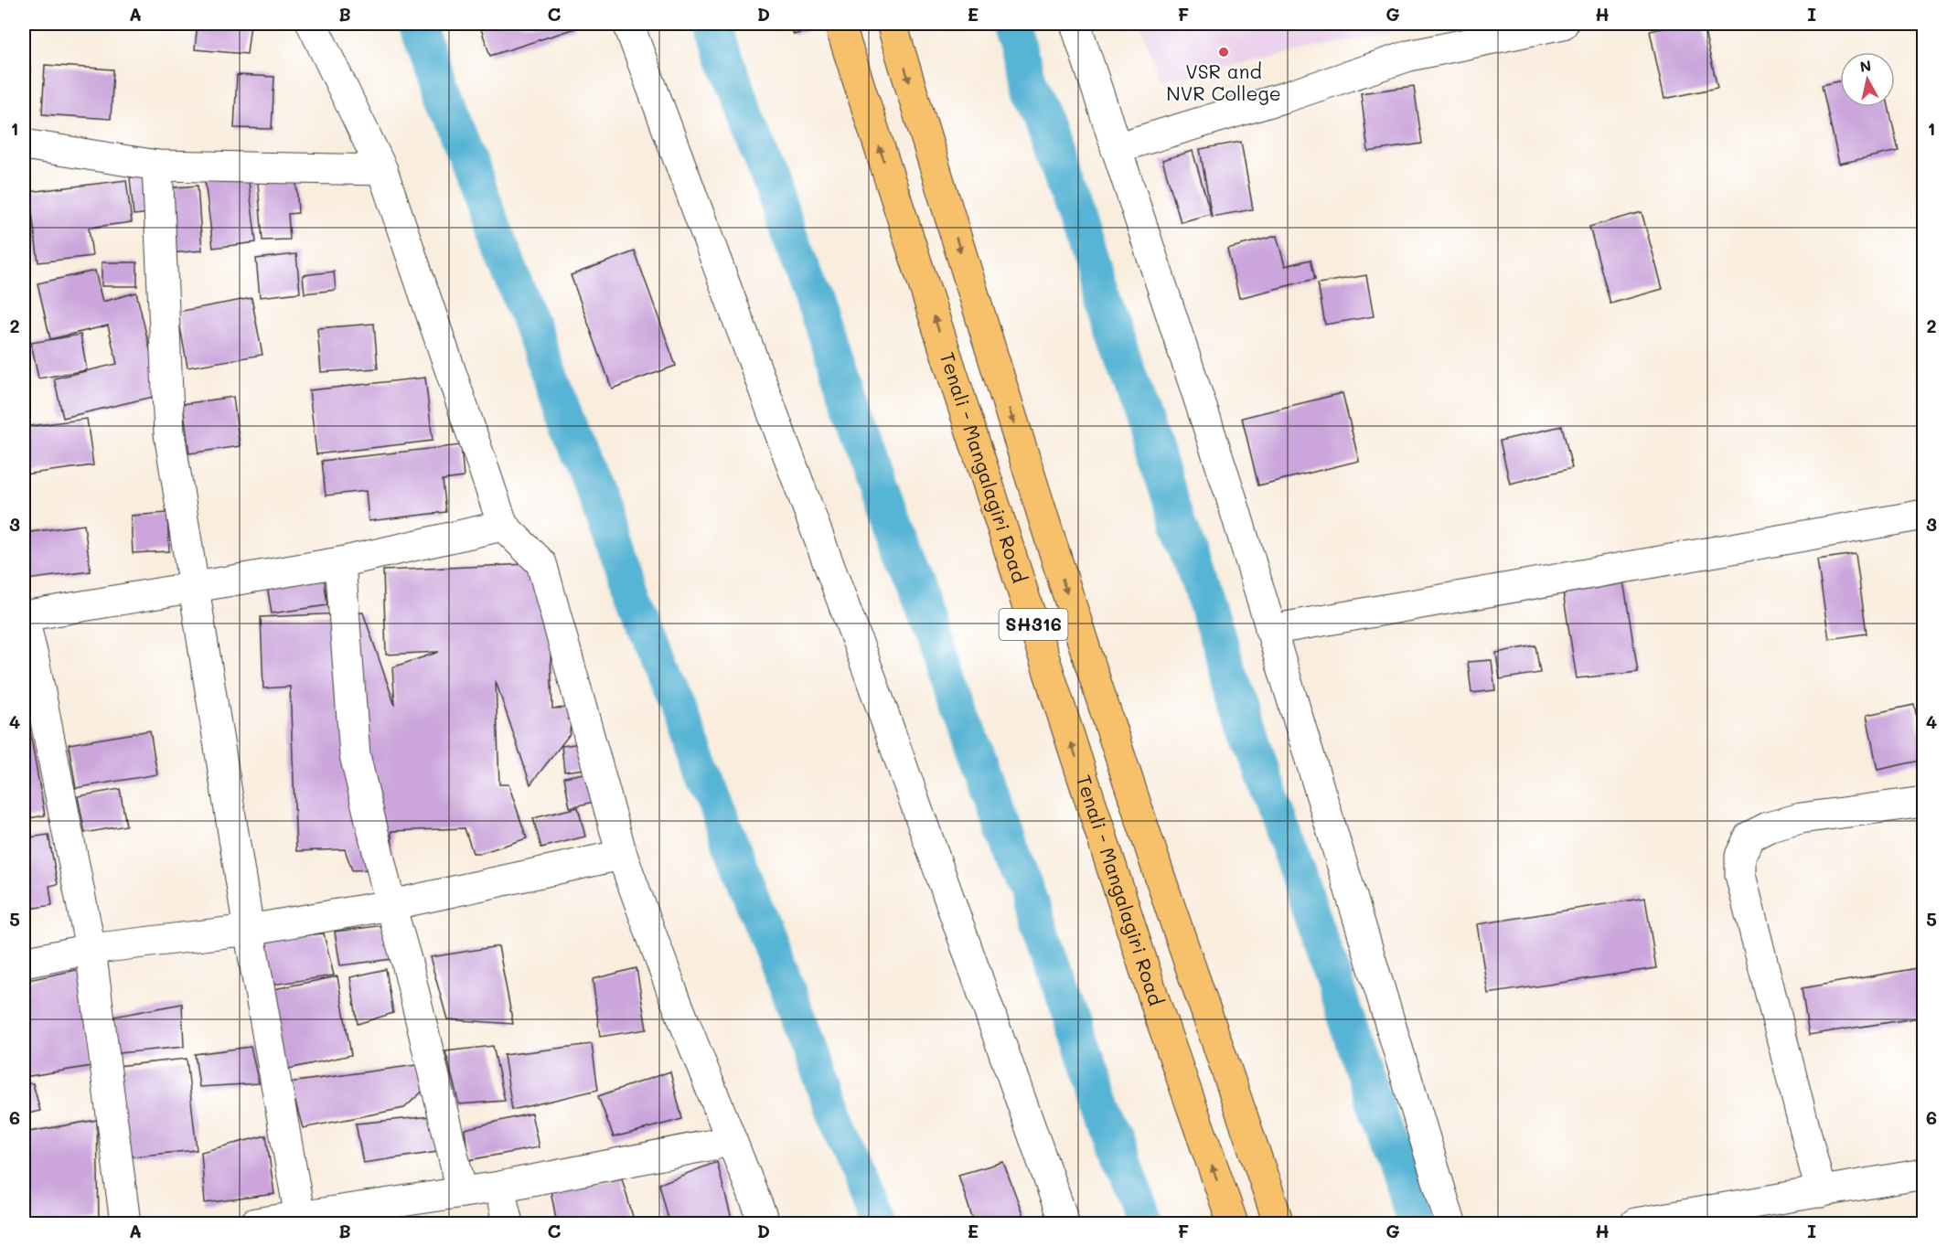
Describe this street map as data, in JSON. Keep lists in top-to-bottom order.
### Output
{
  "streets": {
    "main road": ["Tenali - Mangalagiri Road", "SH316"]
  },
  "places": ["VSR and NVR College"],
  "north": "top",
  "grid": {
    "columns": [
      "A",
      "B",
      "C",
      "D",
      "E",
      "F",
      "G",
      "H",
      "I"
    ],
    "rows": [
      "1",
      "2",
      "3",
      "4",
      "5",
      "6"
    ]
  }
}
